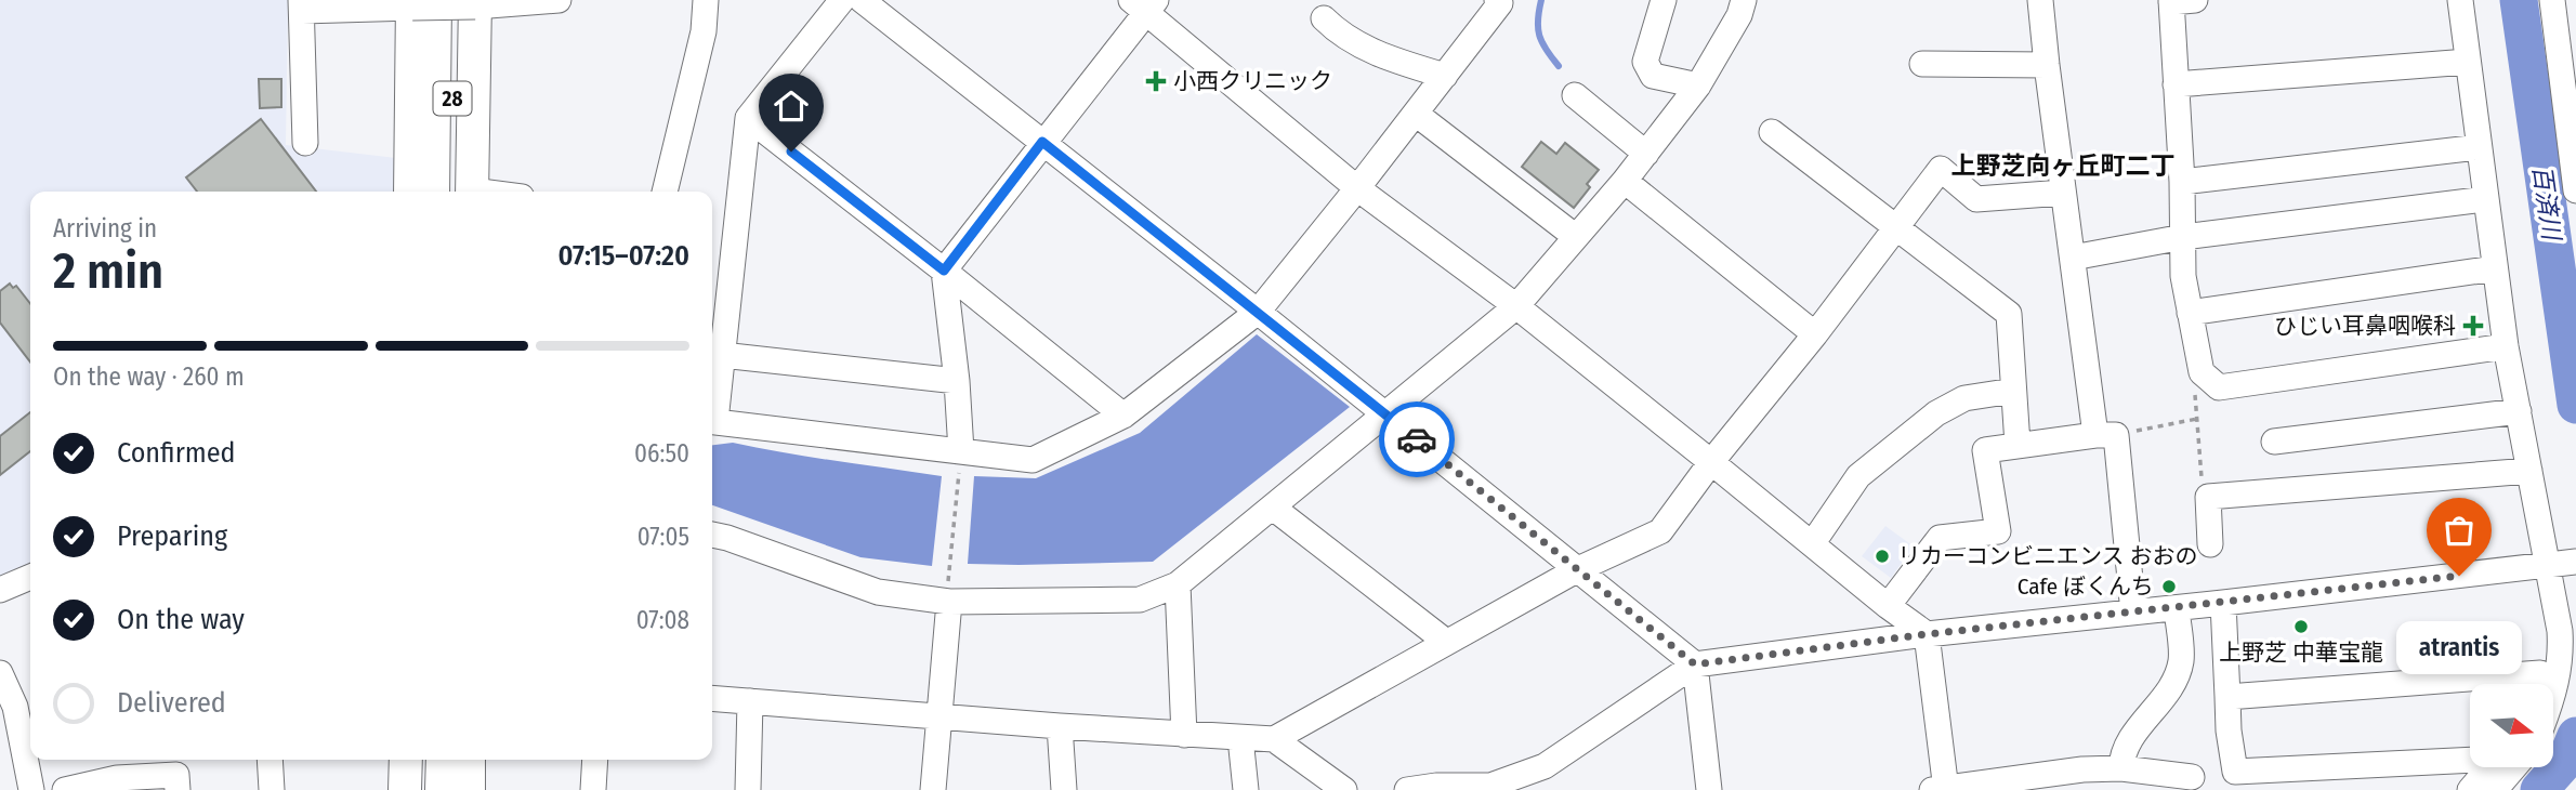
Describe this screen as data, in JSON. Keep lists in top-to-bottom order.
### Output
{
  "streets": {
    "main road": ["28"]
  },
  "districts": ["上野芝向ヶ丘町二丁"],
  "water": ["百済川"],
  "places": {
    "health": ["小西クリニック", "ひじい耳鼻咽喉科"],
    "other": [
      "リカーコンビニエンス おおの",
      "atrantis",
      "Cafe ぼくんち",
      "上野芝 中華宝龍"
    ]
  },
  "north": "right",
  "page": {
    "heading": ["2 min", "Arriving in", "07:15–07:20"],
    "bar": "On the way · 260 m",
    "list": [
      ["Confirmed", "06:50"],
      ["Preparing", "07:05"],
      ["On the way", "07:08"],
      "Delivered"
    ],
    "bubble": "atrantis"
  }
}
